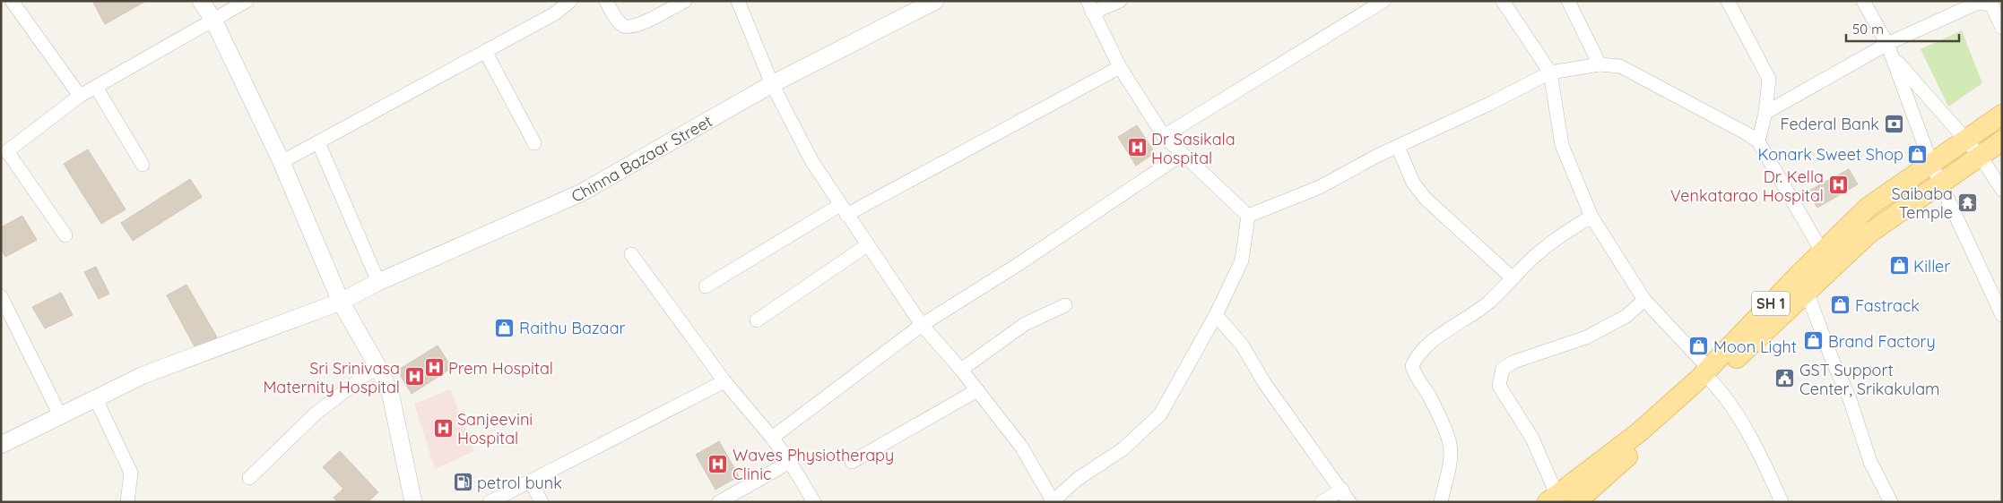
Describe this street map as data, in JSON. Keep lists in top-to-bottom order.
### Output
{
  "streets": {
    "main road": ["SH 1"],
    "street": ["Chinna Bazaar Street"]
  },
  "places": {
    "bank": ["Federal Bank"],
    "hospital": [
      "Dr Sasikala Hospital",
      "Dr. Kella Venkatarao Hospital",
      "Prem Hospital",
      "Sri Srinivasa Maternity Hospital",
      "Sanjeevini Hospital",
      "Waves Physiotherapy Clinic"
    ],
    "shop": [
      "Konark Sweet Shop",
      "Killer",
      "Fastrack",
      "Raithu Bazaar",
      "Brand Factory",
      "Moon Light"
    ],
    "temple": ["Saibaba Temple"],
    "public building": ["GST Support Center, Srikakulam"],
    "fuel station": ["petrol bunk"]
  },
  "scale_bar": "50 m"
}
